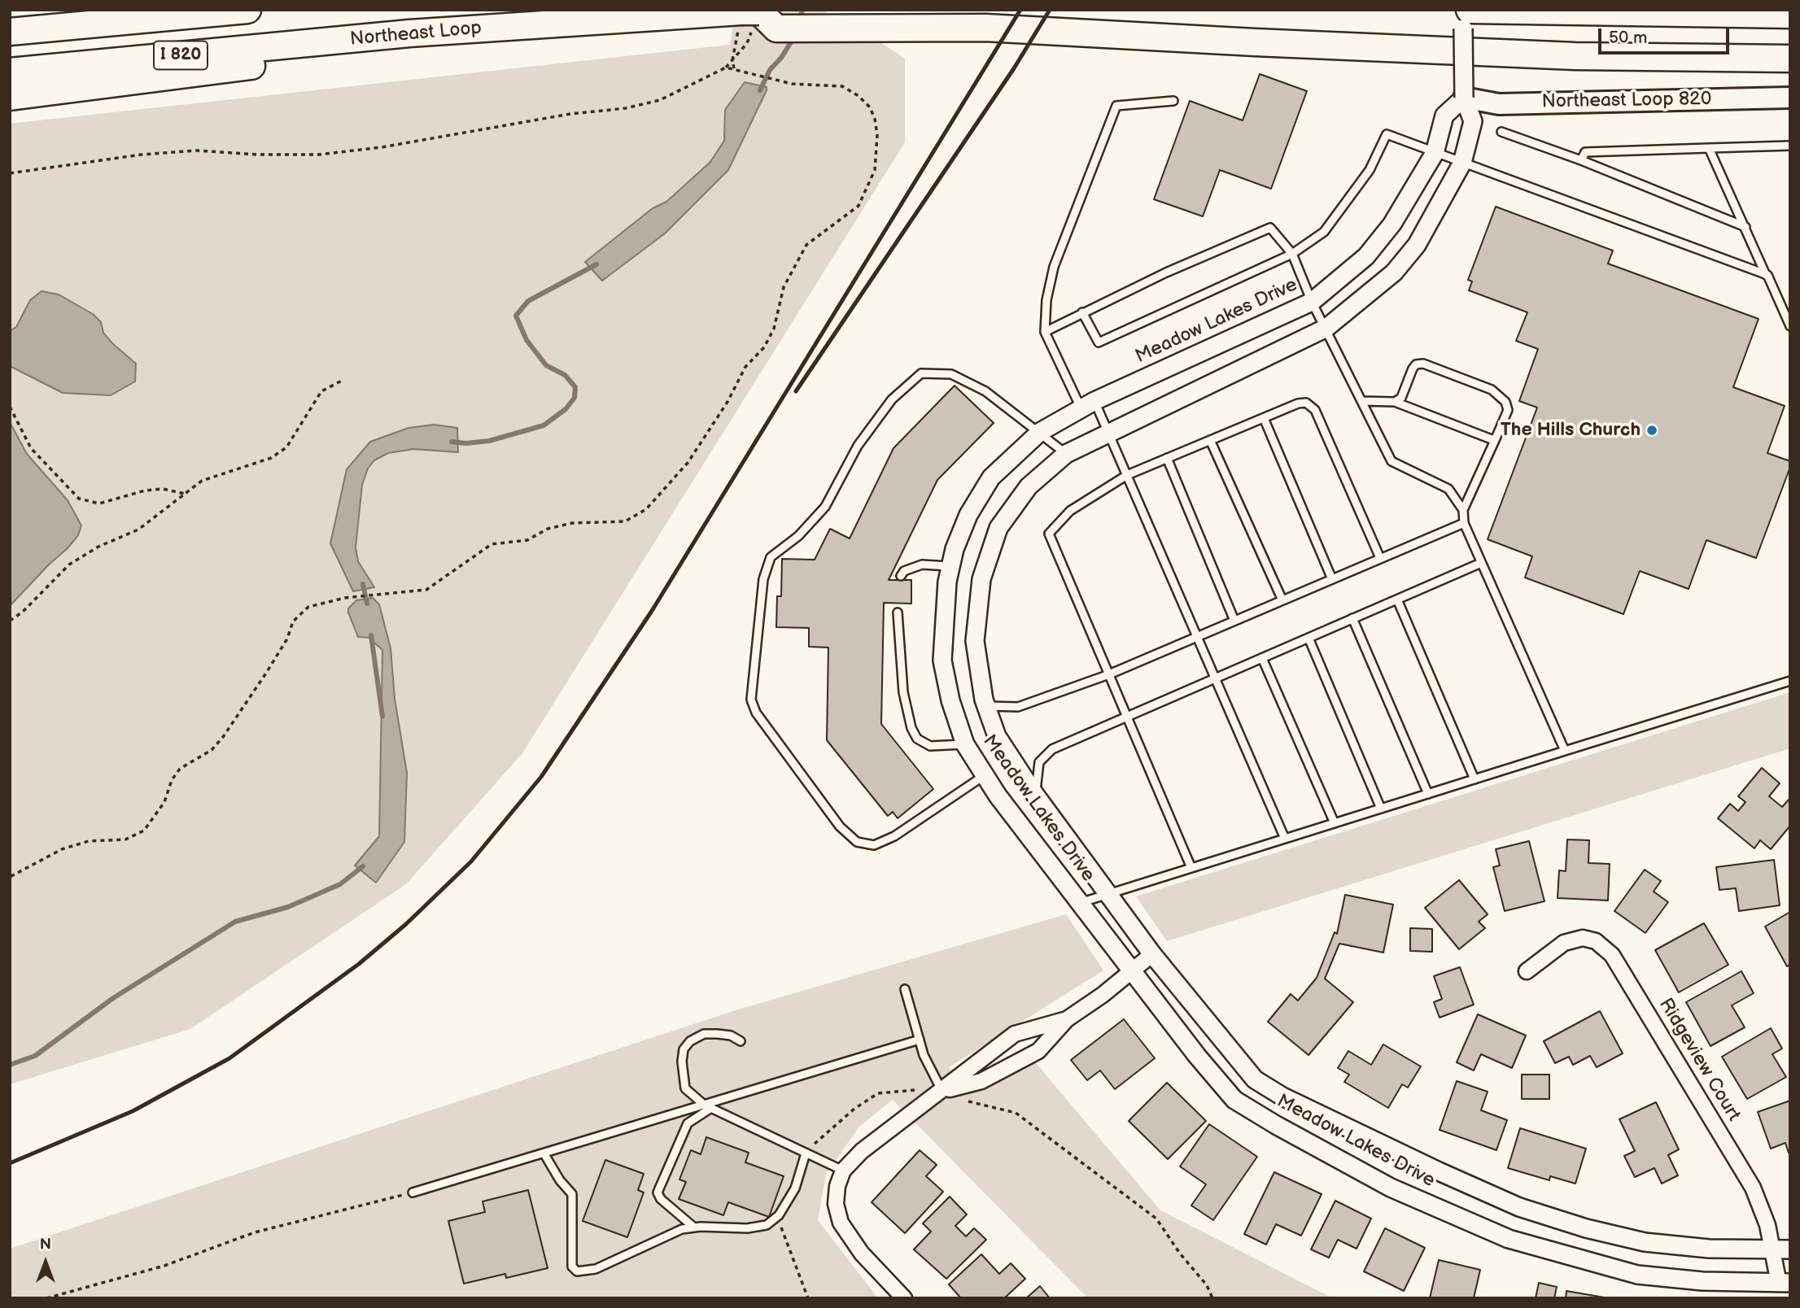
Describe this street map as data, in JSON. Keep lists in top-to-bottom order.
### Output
{
  "streets": {
    "highway": ["Northeast Loop", "I 820"],
    "main road": ["Northeast Loop 820"],
    "street": ["Meadow Lakes Drive", "Ridgeview Court"]
  },
  "crossings": [
    ["Northeast Loop 820", "Meadow Lakes Drive"],
    ["Meadow Lakes Drive", "Ridgeview Court"]
  ],
  "places": ["The Hills Church"],
  "scale_bar": "50 m",
  "north": "top"
}
